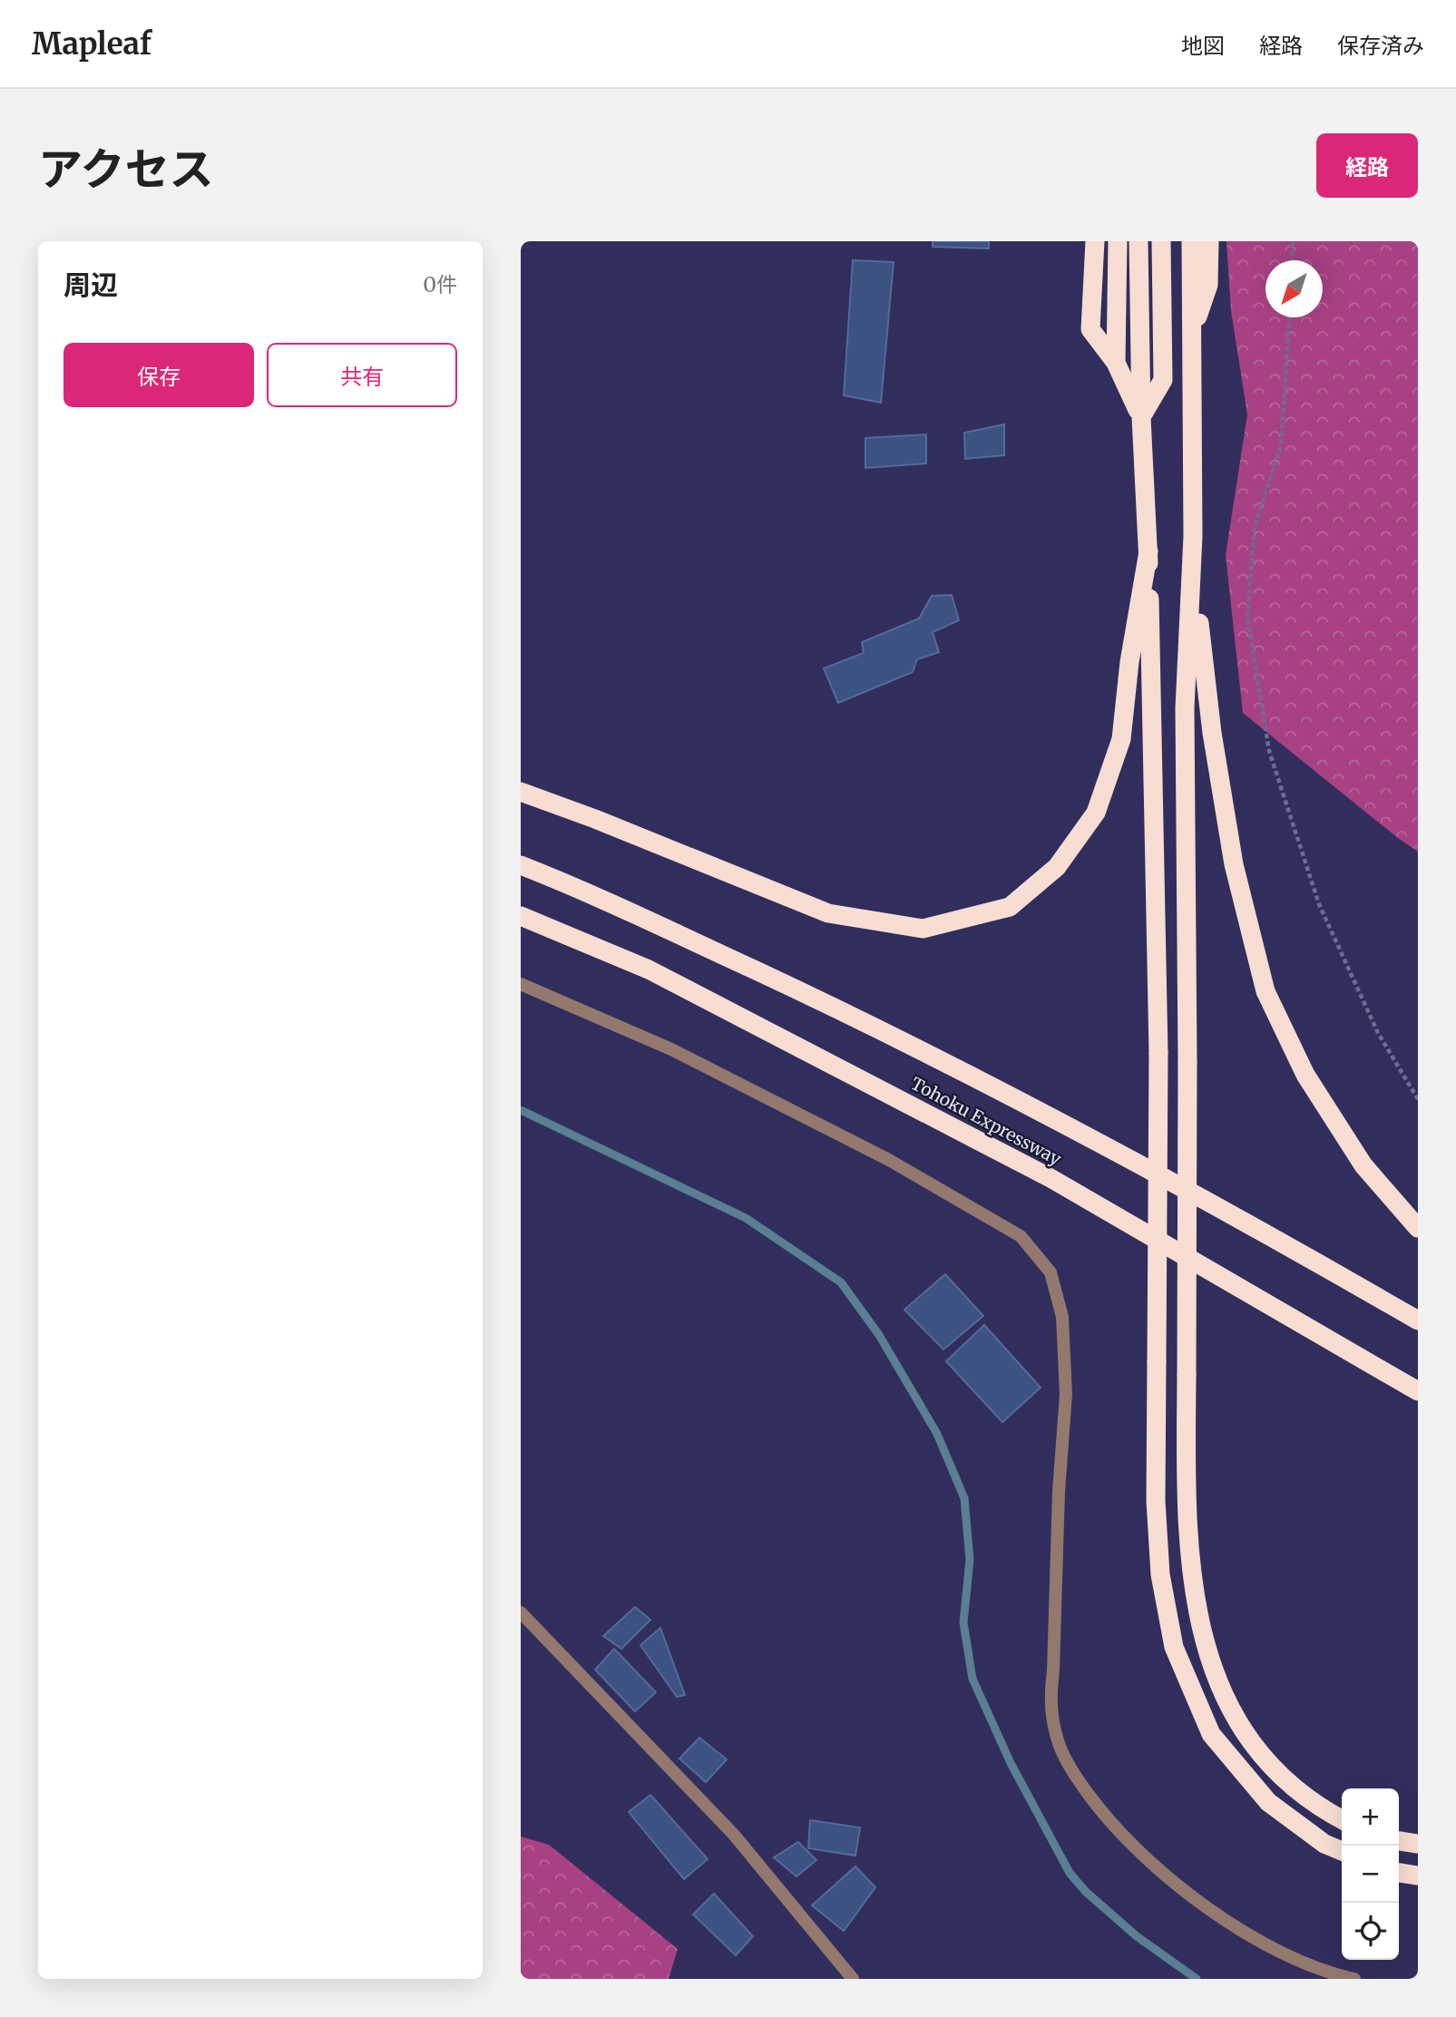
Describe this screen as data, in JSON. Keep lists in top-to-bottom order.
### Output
{
  "streets": {
    "highway": ["Tohoku Expressway"]
  },
  "north": "bottom left",
  "page": {
    "header": "Mapleaf",
    "nav": ["地図", "経路", "保存済み"],
    "title": "アクセス",
    "buttons": [
      "経路",
      ["保存", "共有"]
    ],
    "heading": ["周辺", "0件"],
    "map_buttons": ["+", "−"]
  }
}
